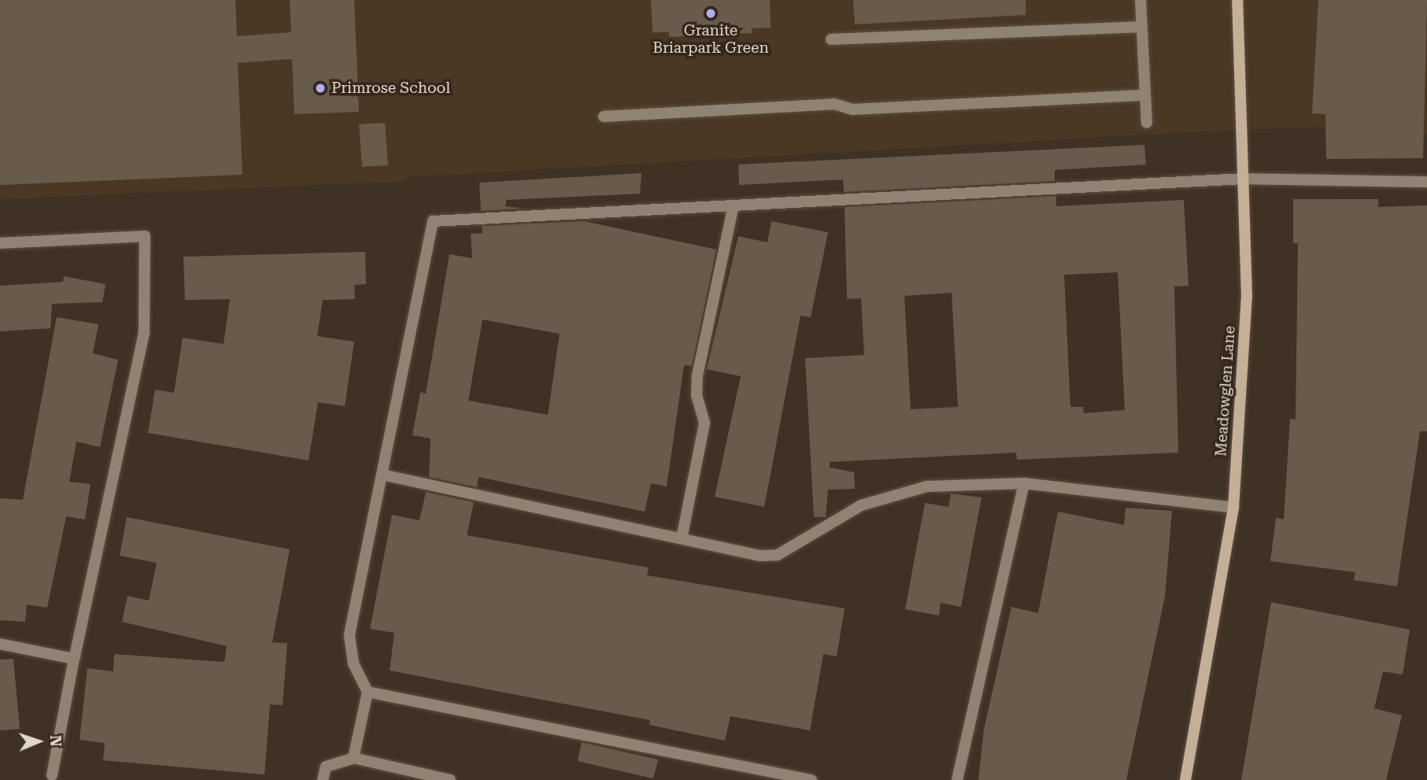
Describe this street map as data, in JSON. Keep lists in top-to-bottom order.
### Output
{
  "streets": {
    "street": ["Meadowglen Lane"]
  },
  "places": ["Granite Briarpark Green", "Primrose School"],
  "north": "right"
}
